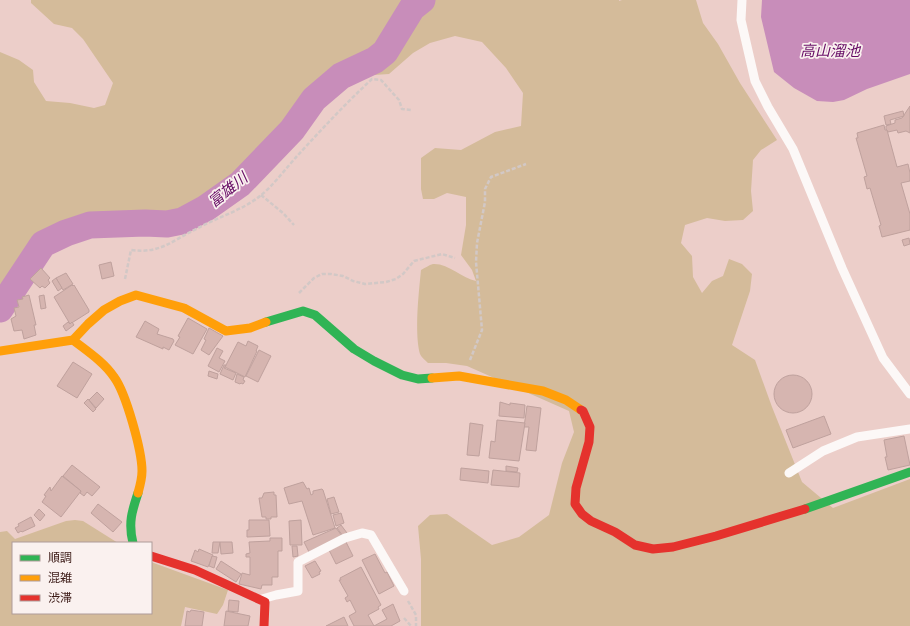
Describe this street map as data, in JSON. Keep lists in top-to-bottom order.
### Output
{
  "water": ["高山溜池", "富雄川"],
  "legend": ["順調", "混雑", "渋滞"]
}
